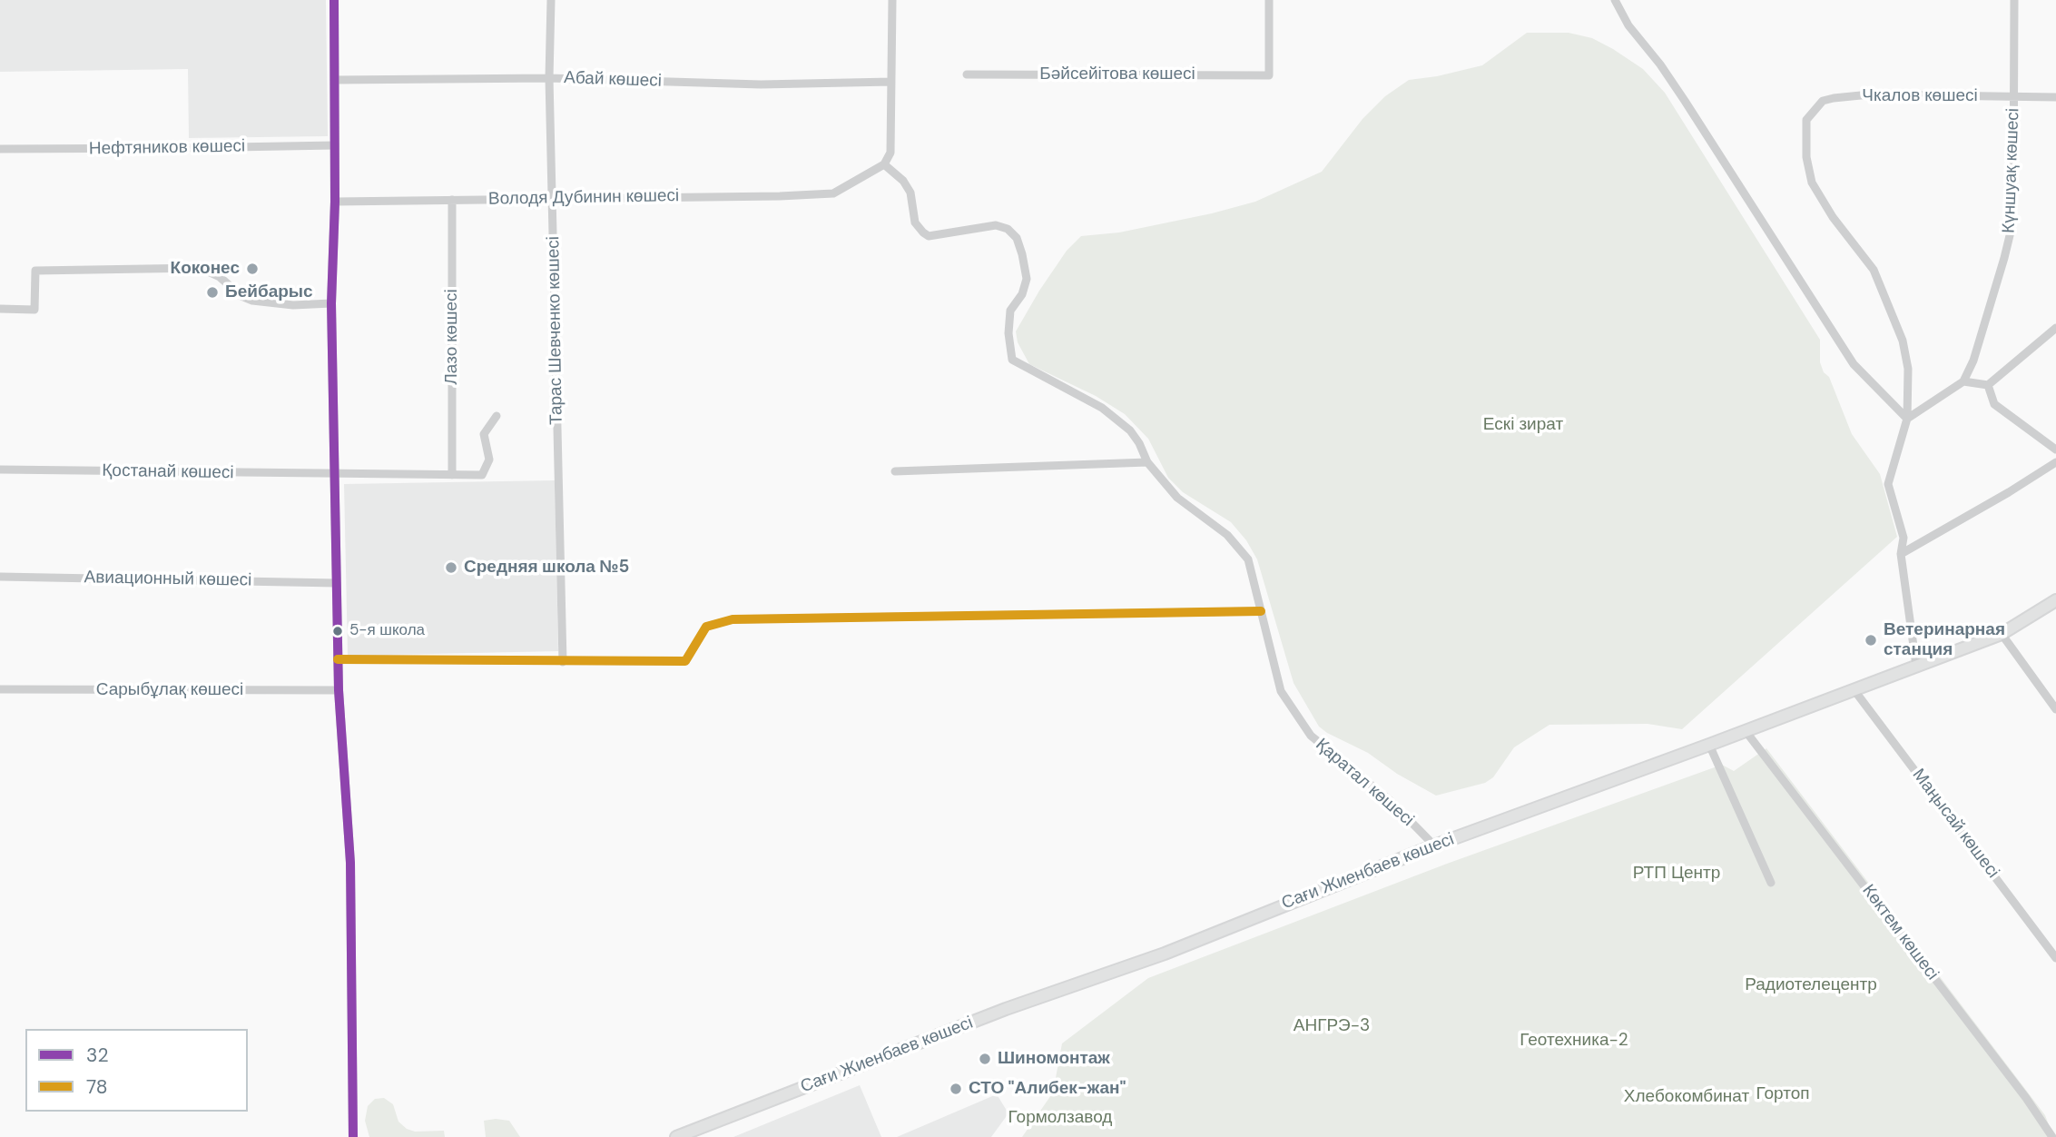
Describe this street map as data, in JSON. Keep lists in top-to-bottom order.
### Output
{
  "streets": {
    "main road": ["Сағи Жиенбаев көшесі"],
    "street": [
      "Бәйсейітова көшесі",
      "Абай көшесі",
      "Чкалов көшесі",
      "Нефтяников көшесі",
      "Күншуақ көшесі",
      "Володя Дубинин көшесі",
      "Тарас Шевченко көшесі",
      "Лазо көшесі",
      "Қостанай көшесі",
      "Авиационный көшесі",
      "Сарыбұлақ көшесі",
      "Қаратал көшесі",
      "Маңысай көшесі",
      "Көктем көшесі"
    ]
  },
  "crossings": [
    ["Абай көшесі", "Тарас Шевченко көшесі"],
    ["Чкалов көшесі", "Күншуақ көшесі"],
    ["Володя Дубинин көшесі", "Тарас Шевченко көшесі"],
    ["Володя Дубинин көшесі", "Лазо көшесі"],
    ["Володя Дубинин көшесі", "Қаратал көшесі"],
    ["Қаратал көшесі", "Сағи Жиенбаев көшесі"],
    ["Маңысай көшесі", "Сағи Жиенбаев көшесі"],
    ["Сағи Жиенбаев көшесі", "Көктем көшесі"]
  ],
  "parks": [
    "Ескі зират",
    "РТП Центр",
    "Радиотелецентр",
    "АНГРЭ-3",
    "Геотехника-2",
    "Гортоп",
    "Хлебокомбинат",
    "Гормолзавод"
  ],
  "places": [
    "Коконес",
    "Бейбарыс",
    "Средняя школа №5",
    "5-я школа",
    "Ветеринарная станция",
    "Шиномонтаж",
    "СТО \"Алибек-жан\""
  ],
  "lines": ["transit line 32", "transit line 78"],
  "legend": ["32", "78"]
}
